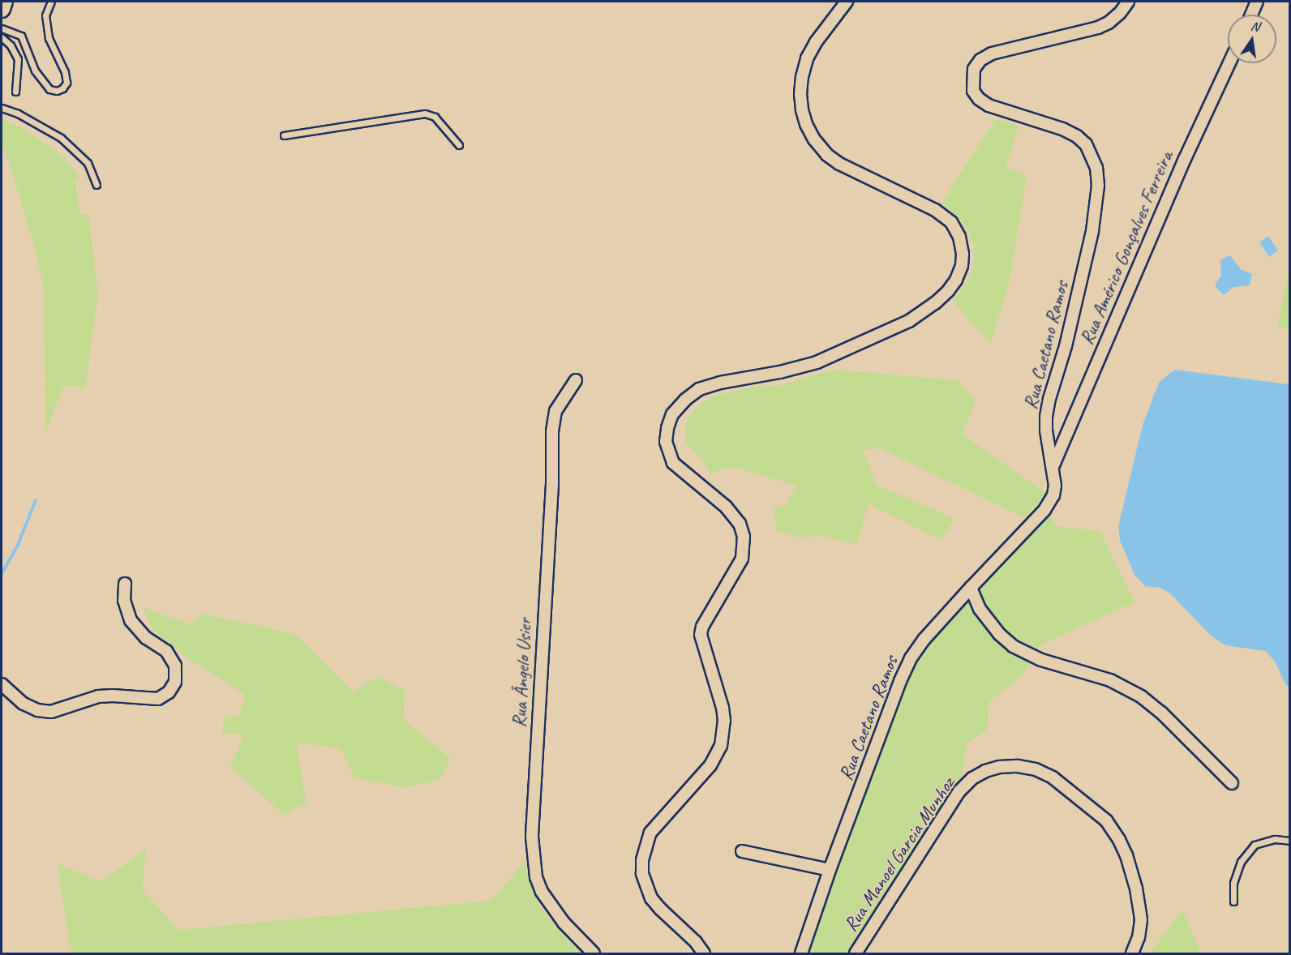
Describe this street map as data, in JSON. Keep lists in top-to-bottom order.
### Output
{
  "streets": {
    "street": [
      "Rua Américo Gonçalves Ferreira",
      "Rua Caetano Ramos",
      "Rua Ângelo Usier",
      "Rua Manoel Garcia Munhoz"
    ]
  },
  "crossings": [
    ["Rua Américo Gonçalves Ferreira", "Rua Caetano Ramos"]
  ],
  "north": "top"
}
